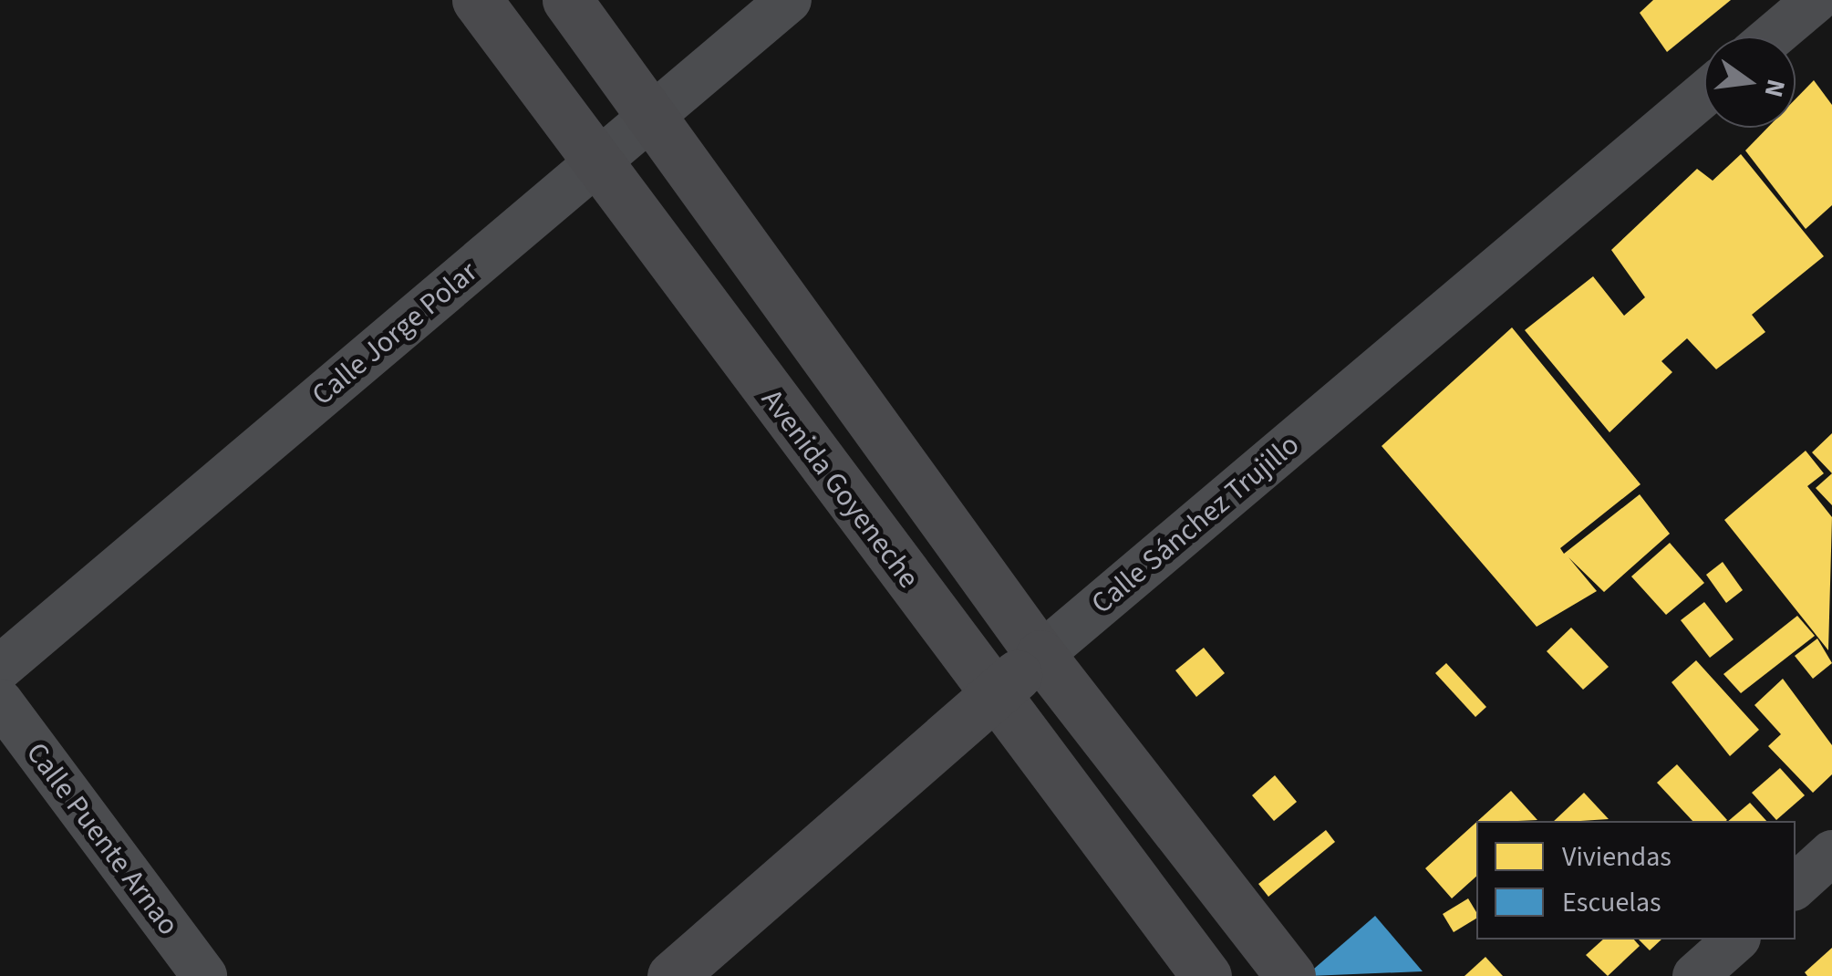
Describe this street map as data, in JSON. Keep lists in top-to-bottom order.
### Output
{
  "streets": {
    "main road": ["Avenida Goyeneche", "Calle Sánchez Trujillo"],
    "street": ["Calle Jorge Polar", "Calle Puente Arnao"]
  },
  "crossings": [
    ["Calle Jorge Polar", "Avenida Goyeneche"],
    ["Avenida Goyeneche", "Calle Sánchez Trujillo"]
  ],
  "legend": ["Viviendas", "Escuelas"],
  "north": "right"
}
